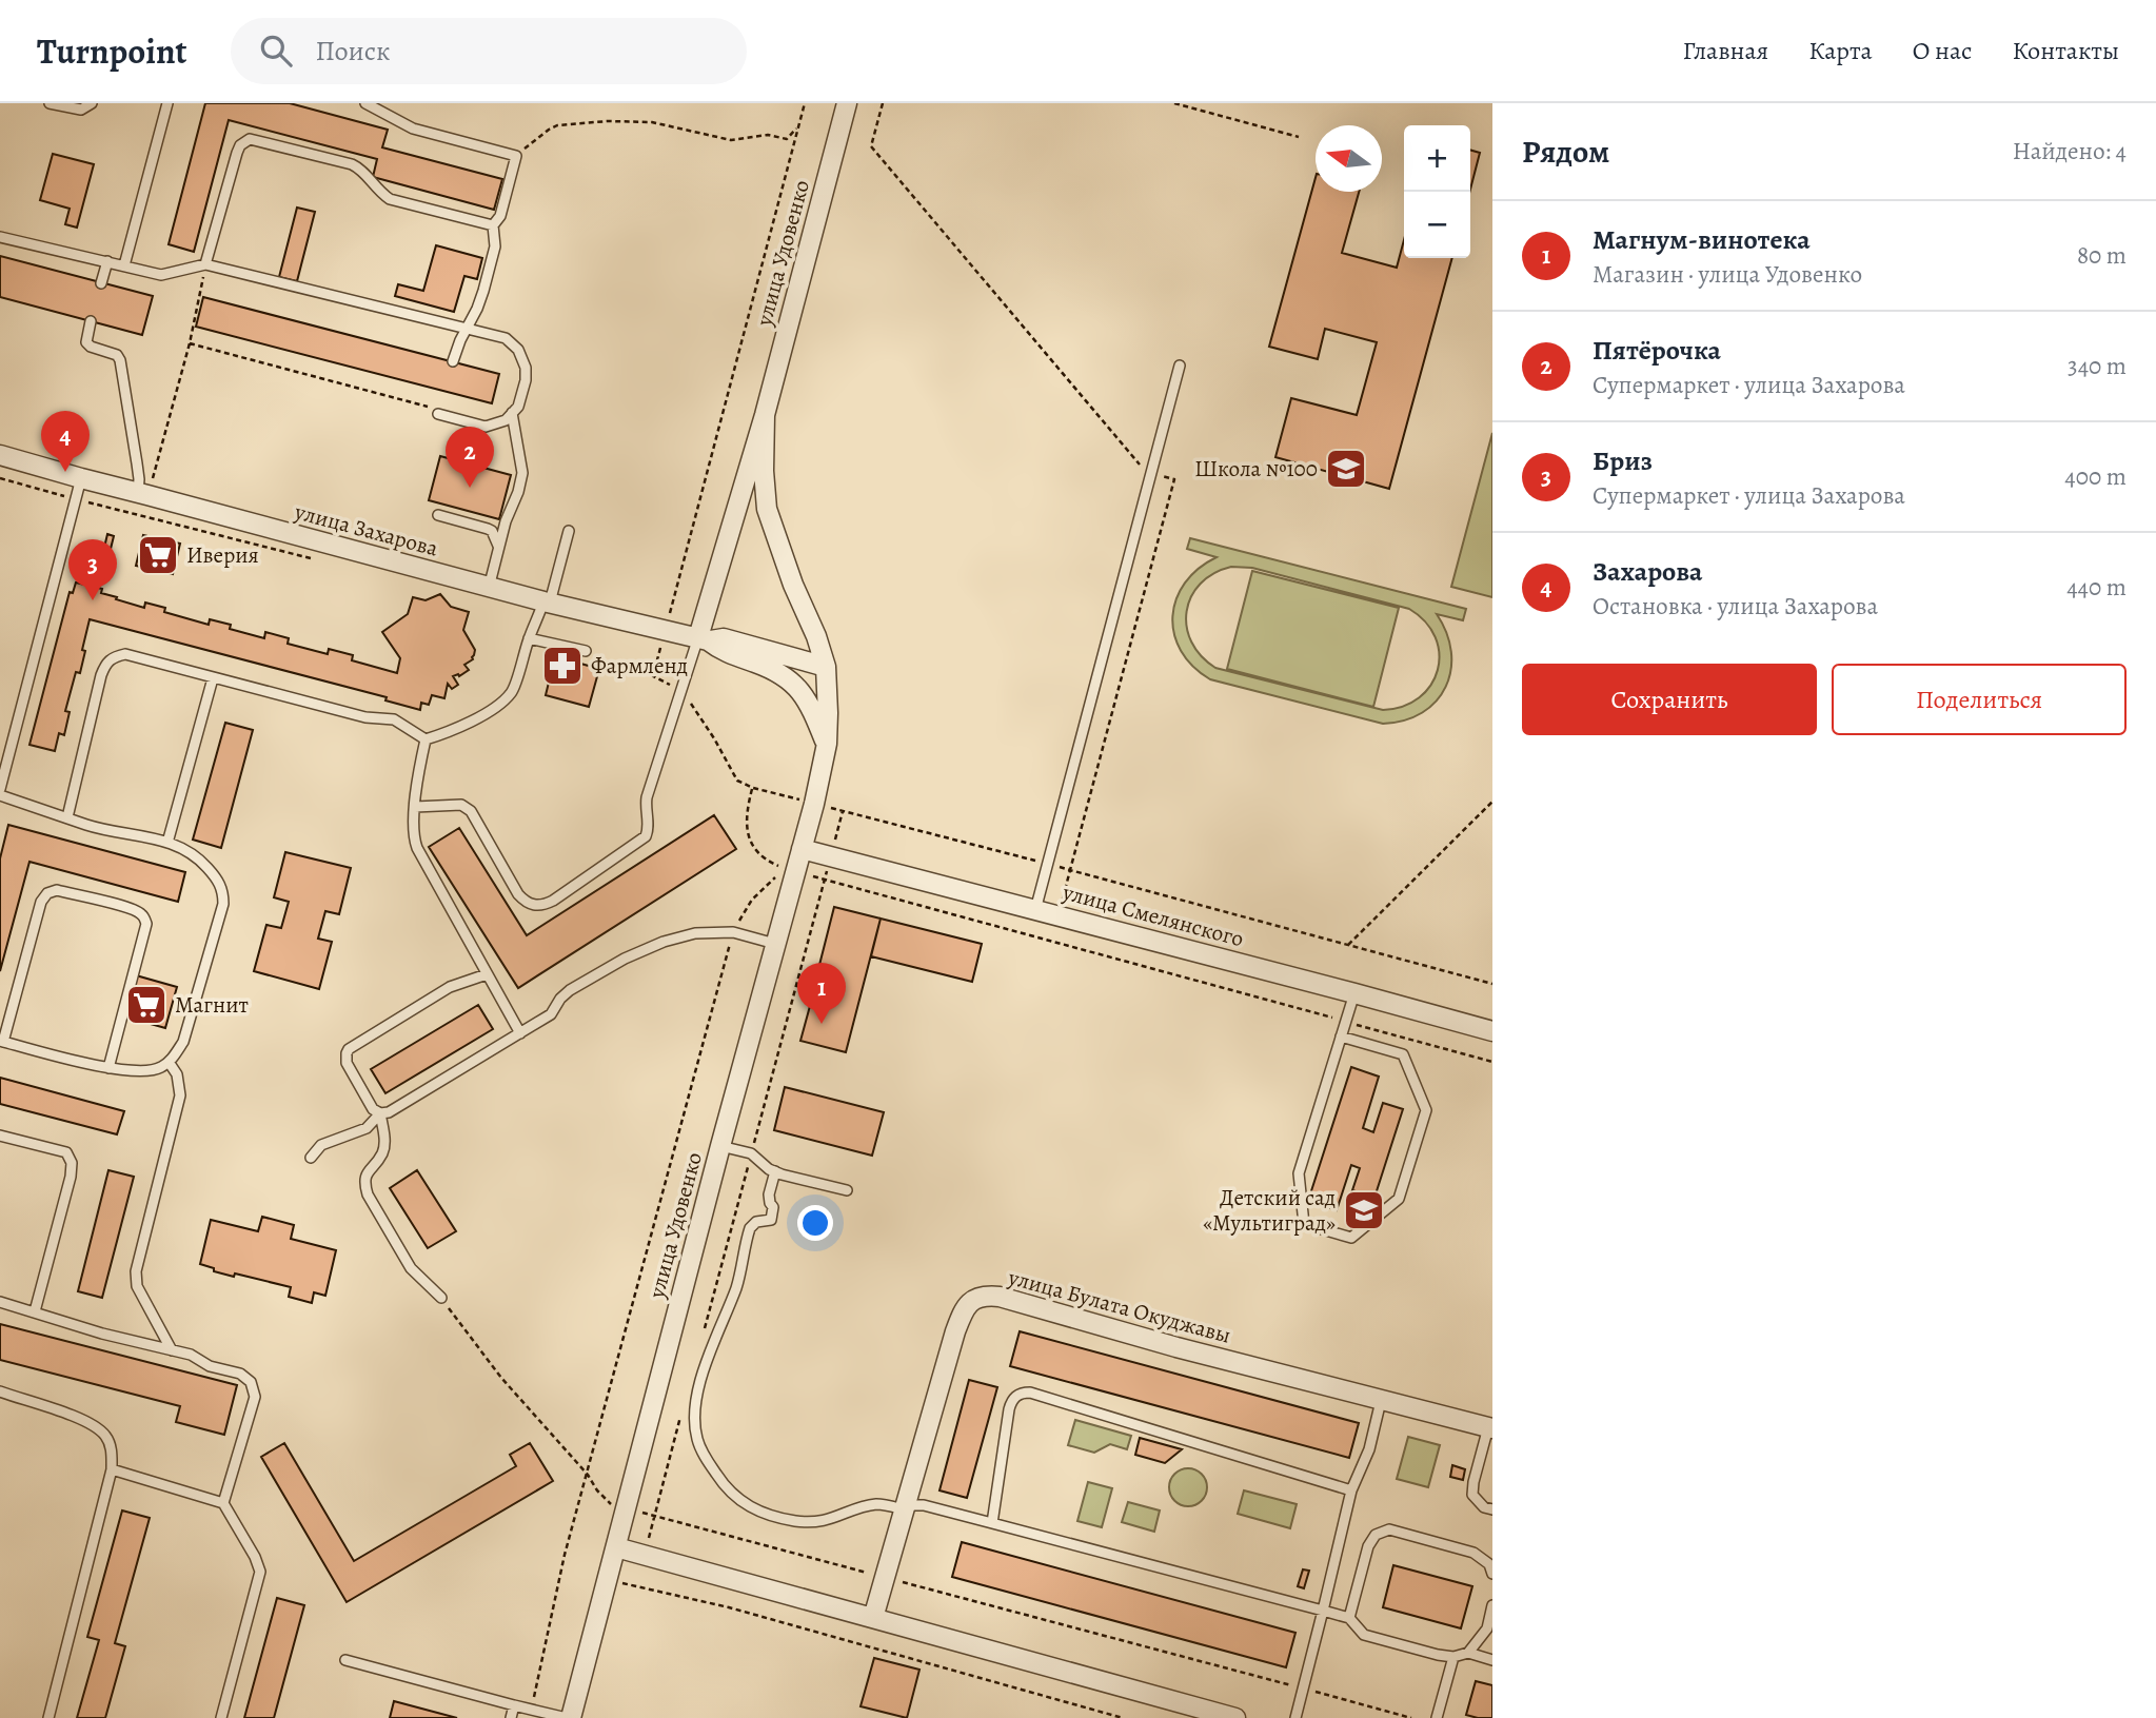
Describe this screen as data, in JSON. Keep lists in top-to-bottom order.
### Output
{
  "streets": {
    "street": [
      "улица Удовенко",
      "улица Захарова",
      "улица Смелянского",
      "улица Булата Окуджавы"
    ]
  },
  "crossings": [
    ["улица Удовенко", "улица Захарова"],
    ["улица Удовенко", "улица Смелянского"]
  ],
  "places": {
    "school or university": ["Школа №100", "Детский сад «Мультиград»"],
    "supermarket": ["Иверия", "Магнит"],
    "pharmacy": ["Фармленд"]
  },
  "north": "left",
  "page": {
    "header": "Turnpoint",
    "search": "Поиск",
    "nav": [
      "Главная",
      "Карта",
      "О нас",
      "Контакты"
    ],
    "heading": ["Рядом", "Найдено: 4"],
    "map_buttons": ["+", "−"],
    "list": [
      {
        "mark": "1",
        "name": "Магнум-винотека",
        "note": "Магазин · улица Удовенко",
        "value": "80 m"
      },
      {
        "mark": "2",
        "name": "Пятёрочка",
        "note": "Супермаркет · улица Захарова",
        "value": "340 m"
      },
      {
        "mark": "3",
        "name": "Бриз",
        "note": "Супермаркет · улица Захарова",
        "value": "400 m"
      },
      {
        "mark": "4",
        "name": "Захарова",
        "note": "Остановка · улица Захарова",
        "value": "440 m"
      }
    ],
    "pins": [
      "4",
      "2",
      "3",
      "1"
    ],
    "buttons": ["Сохранить", "Поделиться"]
  }
}
